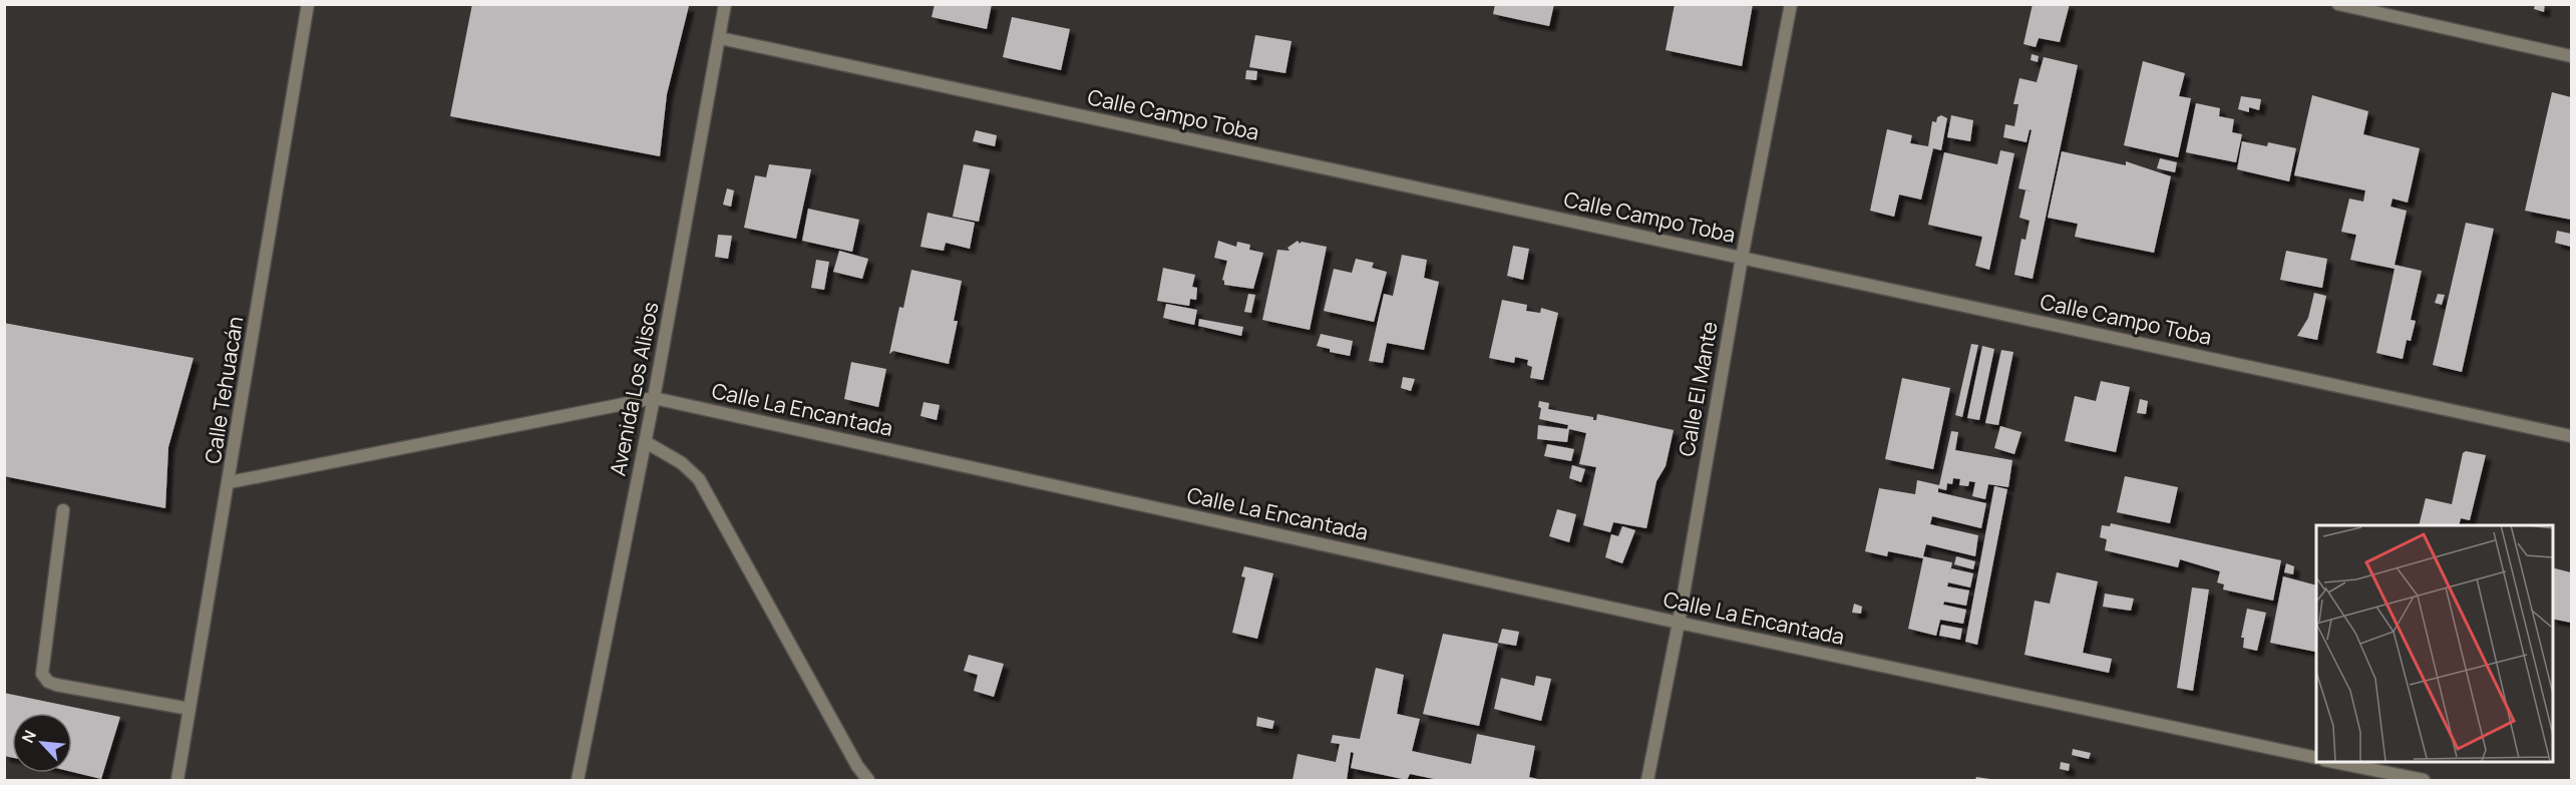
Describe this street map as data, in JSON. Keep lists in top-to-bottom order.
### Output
{
  "streets": {
    "street": [
      "Calle Campo Toba",
      "Avenida Los Alisos",
      "Calle El Mante",
      "Calle Tehuacán",
      "Calle La Encantada"
    ]
  },
  "crossings": [
    ["Calle Campo Toba", "Avenida Los Alisos"],
    ["Calle Campo Toba", "Calle El Mante"],
    ["Avenida Los Alisos", "Calle La Encantada"],
    ["Calle El Mante", "Calle La Encantada"],
    ["Calle Tehuacán", "Calle La Encantada"]
  ],
  "north": "top left"
}
